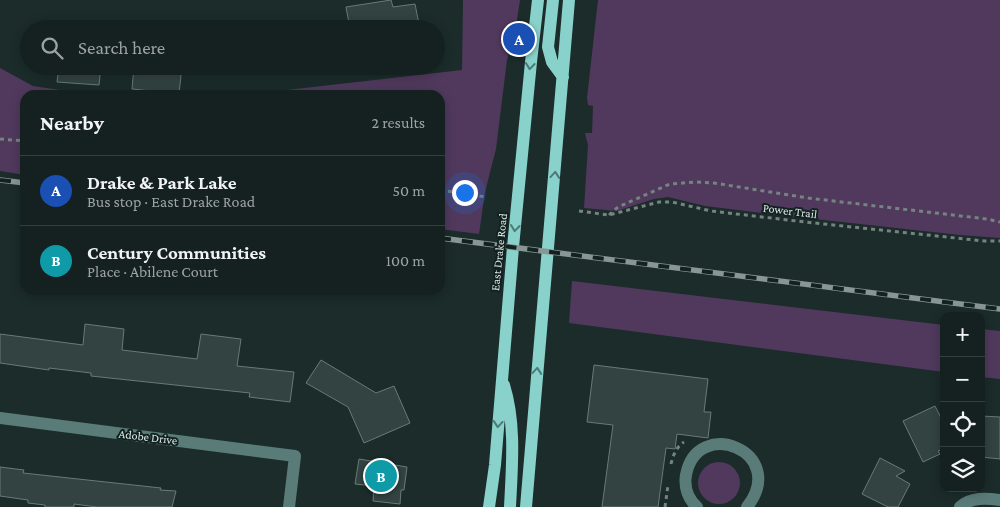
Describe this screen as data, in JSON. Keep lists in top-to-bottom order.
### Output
{
  "streets": {
    "main road": ["East Drake Road"],
    "street": ["Adobe Drive"],
    "path": ["Power Trail"]
  },
  "page": {
    "search": "Search here",
    "pins": ["A", "B"],
    "heading": ["Nearby", "2 results"],
    "list": [
      {
        "mark": "A",
        "name": "Drake & Park Lake",
        "note": "Bus stop · East Drake Road",
        "value": "50 m"
      },
      {
        "mark": "B",
        "name": "Century Communities",
        "note": "Place · Abilene Court",
        "value": "100 m"
      }
    ],
    "map_buttons": ["+", "−"]
  }
}
